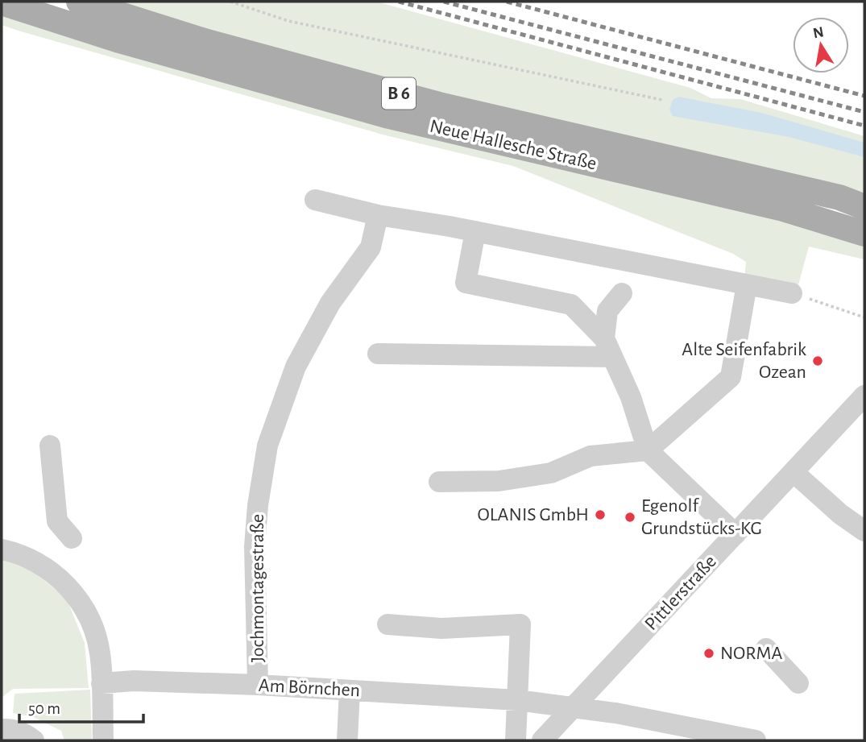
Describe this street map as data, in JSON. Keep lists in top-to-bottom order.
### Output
{
  "streets": {
    "main road": ["B 6", "Neue Hallesche Straße"],
    "street": ["Jochmontagestraße", "Pittlerstraße", "Am Börnchen"]
  },
  "crossings": [
    ["Jochmontagestraße", "Am Börnchen"],
    ["Pittlerstraße", "Am Börnchen"]
  ],
  "places": [
    "Alte Seifenfabrik Ozean",
    "OLANIS GmbH",
    "Egenolf Grundstücks-KG",
    "NORMA"
  ],
  "scale_bar": "50 m",
  "north": "top"
}
